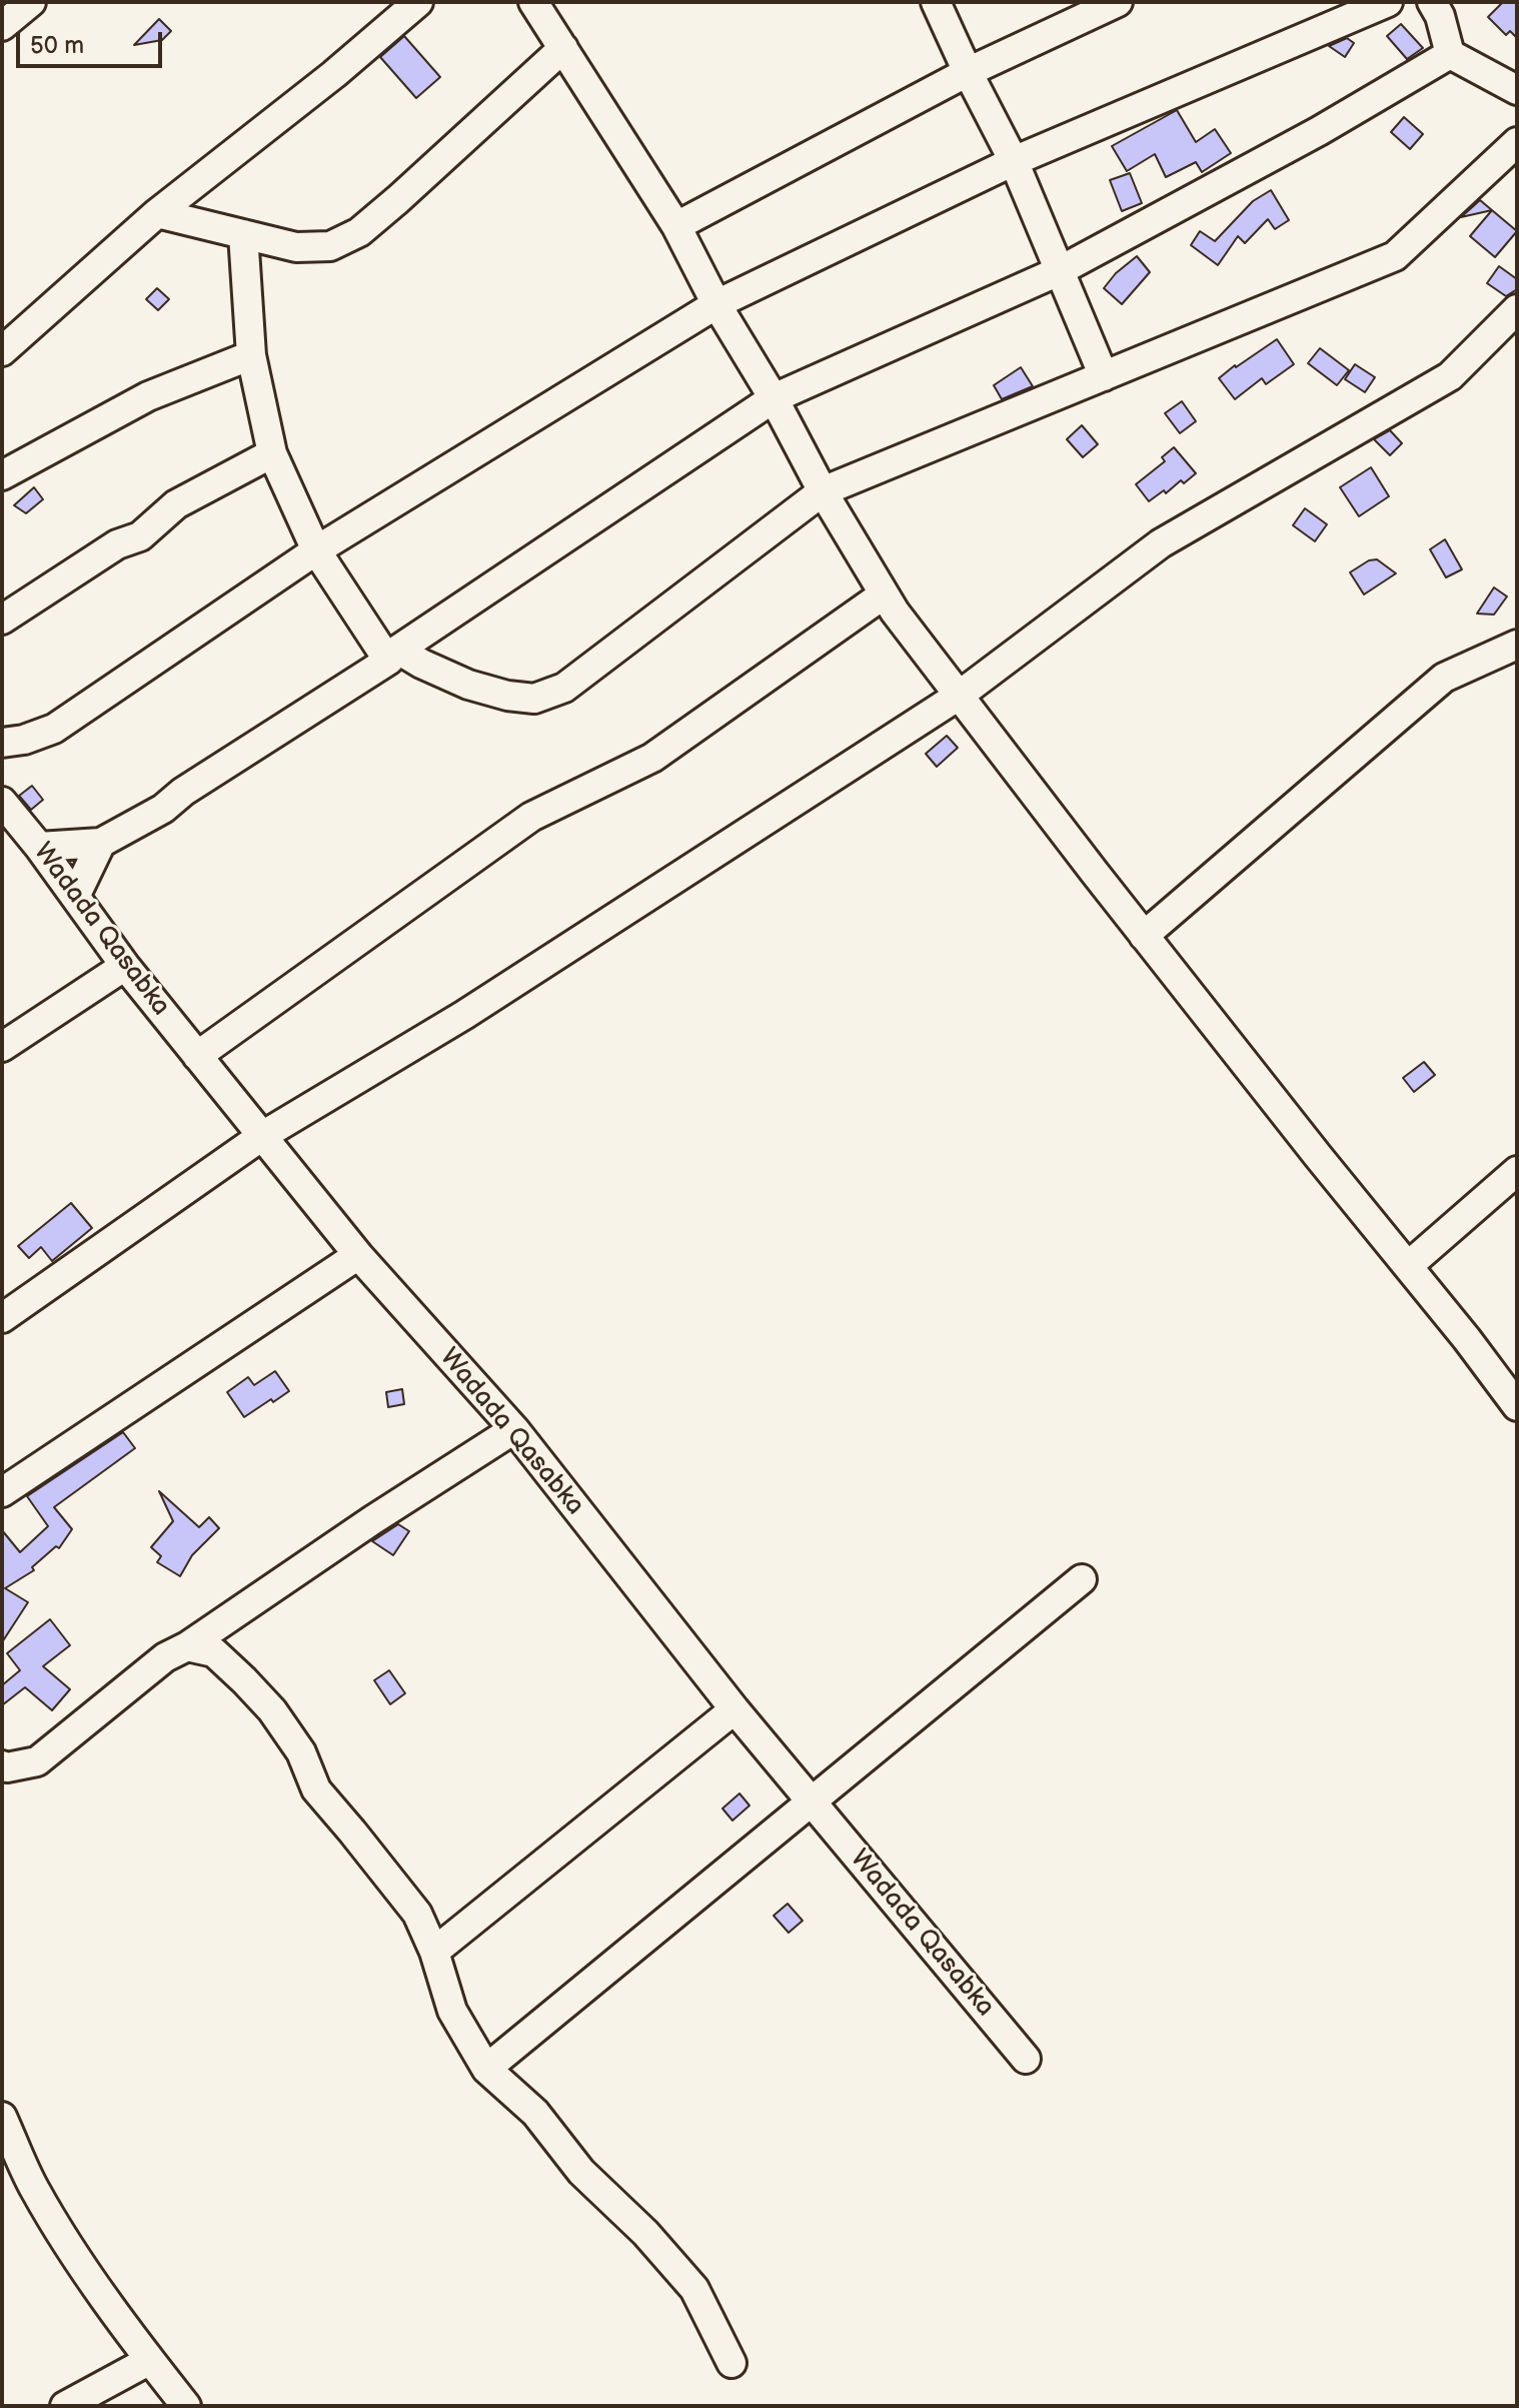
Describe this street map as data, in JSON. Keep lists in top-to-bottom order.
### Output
{
  "streets": {
    "street": ["Wadada Qasabka"]
  },
  "scale_bar": "50 m"
}
